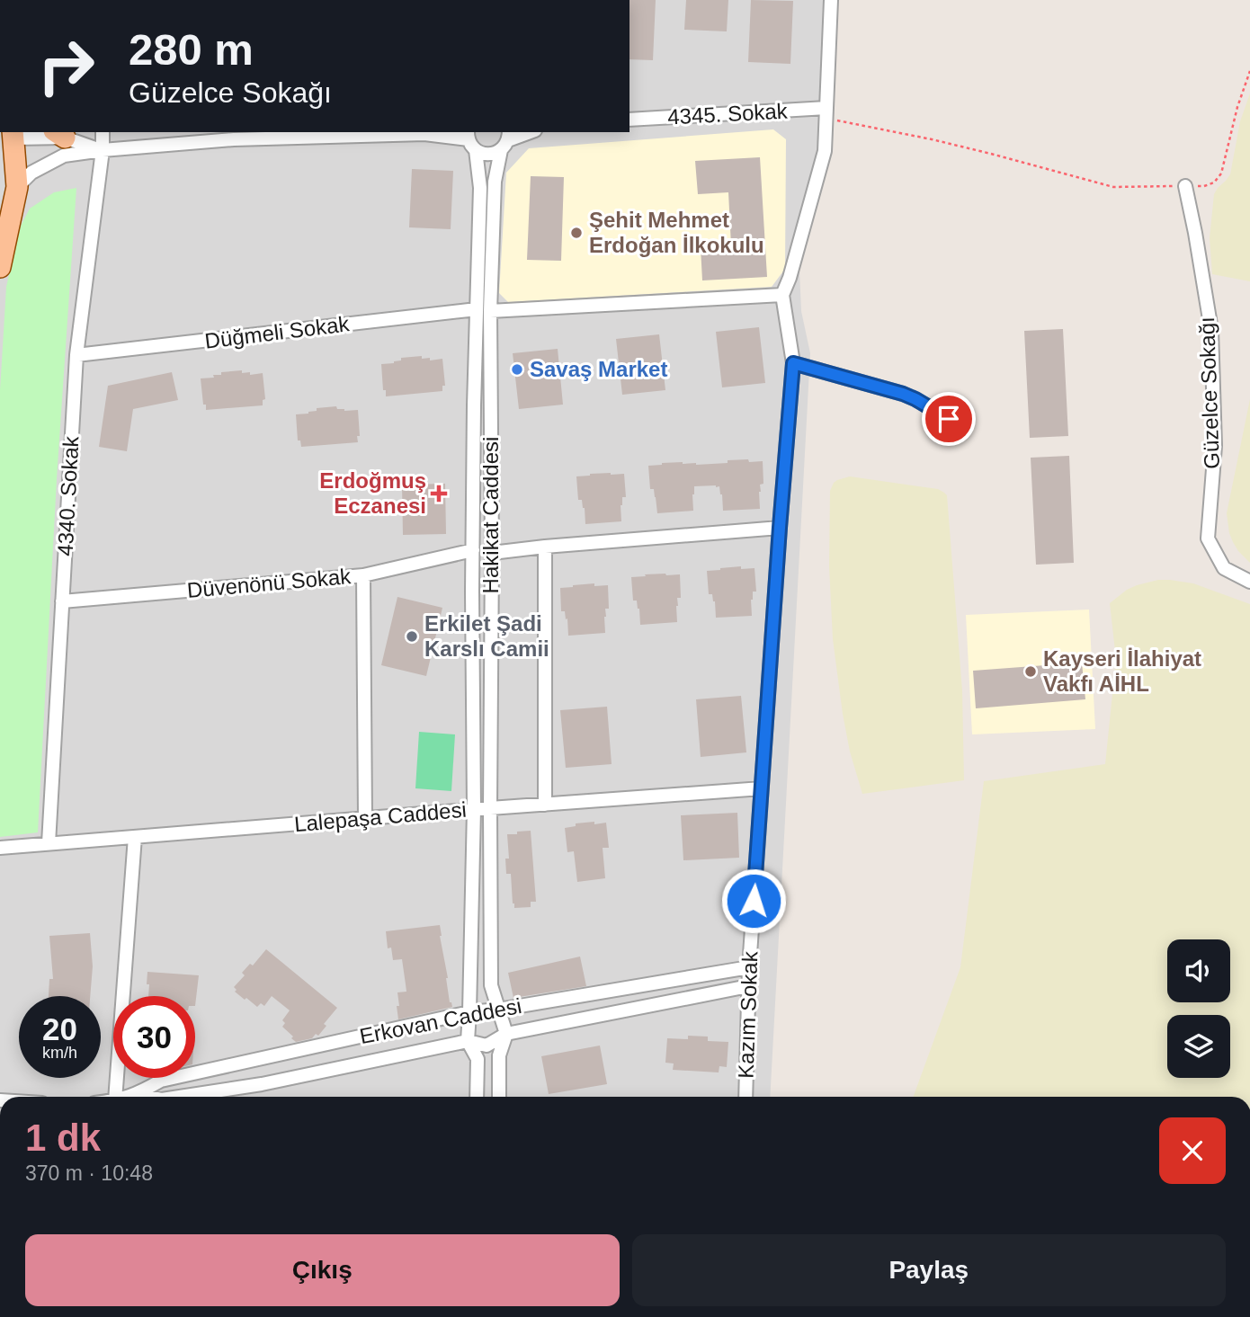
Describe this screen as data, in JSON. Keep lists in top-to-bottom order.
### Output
{
  "streets": {
    "street": [
      "4345. Sokak",
      "Düğmeli Sokak",
      "Güzelce Sokağı",
      "4340. Sokak",
      "Hakikat Caddesi",
      "Düvenönü Sokak",
      "Lalepaşa Caddesi",
      "Kazım Sokak",
      "Erkovan Caddesi"
    ]
  },
  "crossings": [
    ["Düğmeli Sokak", "4340. Sokak"],
    ["Düğmeli Sokak", "Hakikat Caddesi"],
    ["4340. Sokak", "Düvenönü Sokak"],
    ["4340. Sokak", "Lalepaşa Caddesi"],
    ["Hakikat Caddesi", "Düvenönü Sokak"],
    ["Hakikat Caddesi", "Lalepaşa Caddesi"],
    ["Hakikat Caddesi", "Erkovan Caddesi"],
    ["Lalepaşa Caddesi", "Kazım Sokak"],
    ["Kazım Sokak", "Erkovan Caddesi"]
  ],
  "places": {
    "other": [
      "Şehit Mehmet Erdoğan İlkokulu",
      "Savaş Market",
      "Erkilet Şadi Karslı Camii",
      "Kayseri İlahiyat Vakfı AİHL"
    ],
    "health": ["Erdoğmuş Eczanesi"]
  },
  "page": {
    "turn": ["280 m", "Güzelce Sokağı"],
    "speed": "20 km/h",
    "limit": "30",
    "heading": ["1 dk", "370 m · 10:48"],
    "buttons": ["Çıkış", "Paylaş"]
  }
}
